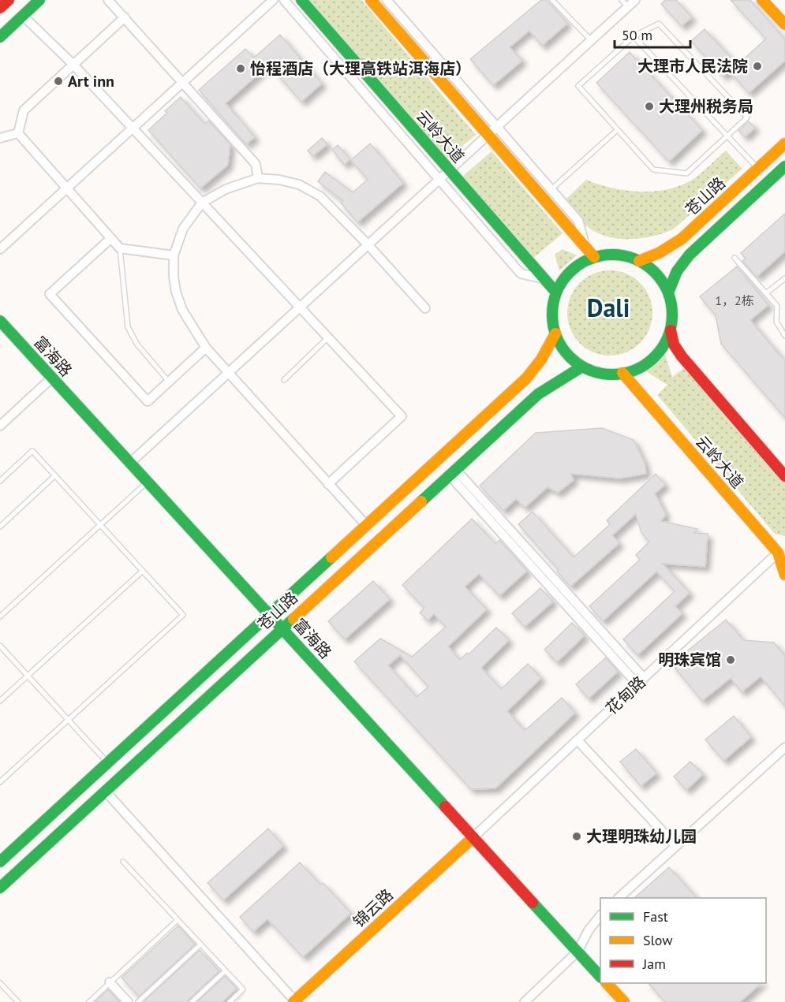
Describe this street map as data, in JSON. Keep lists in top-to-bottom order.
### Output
{
  "streets": {
    "main road": [
      "云岭大道",
      "苍山路",
      "富海路",
      "锦云路"
    ],
    "street": ["花甸路"]
  },
  "crossings": [
    ["云岭大道", "苍山路"],
    ["云岭大道", "花甸路"],
    ["苍山路", "富海路"],
    ["富海路", "花甸路"],
    ["富海路", "锦云路"],
    ["花甸路", "锦云路"]
  ],
  "districts": ["Dali"],
  "places": [
    "大理市人民法院",
    "怡程酒店（大理高铁站洱海店）",
    "Art inn",
    "大理州税务局",
    "明珠宾馆",
    "大理明珠幼儿园"
  ],
  "house_numbers": ["1，2栋"],
  "legend": ["Fast", "Slow", "Jam"],
  "scale_bar": "50 m"
}
